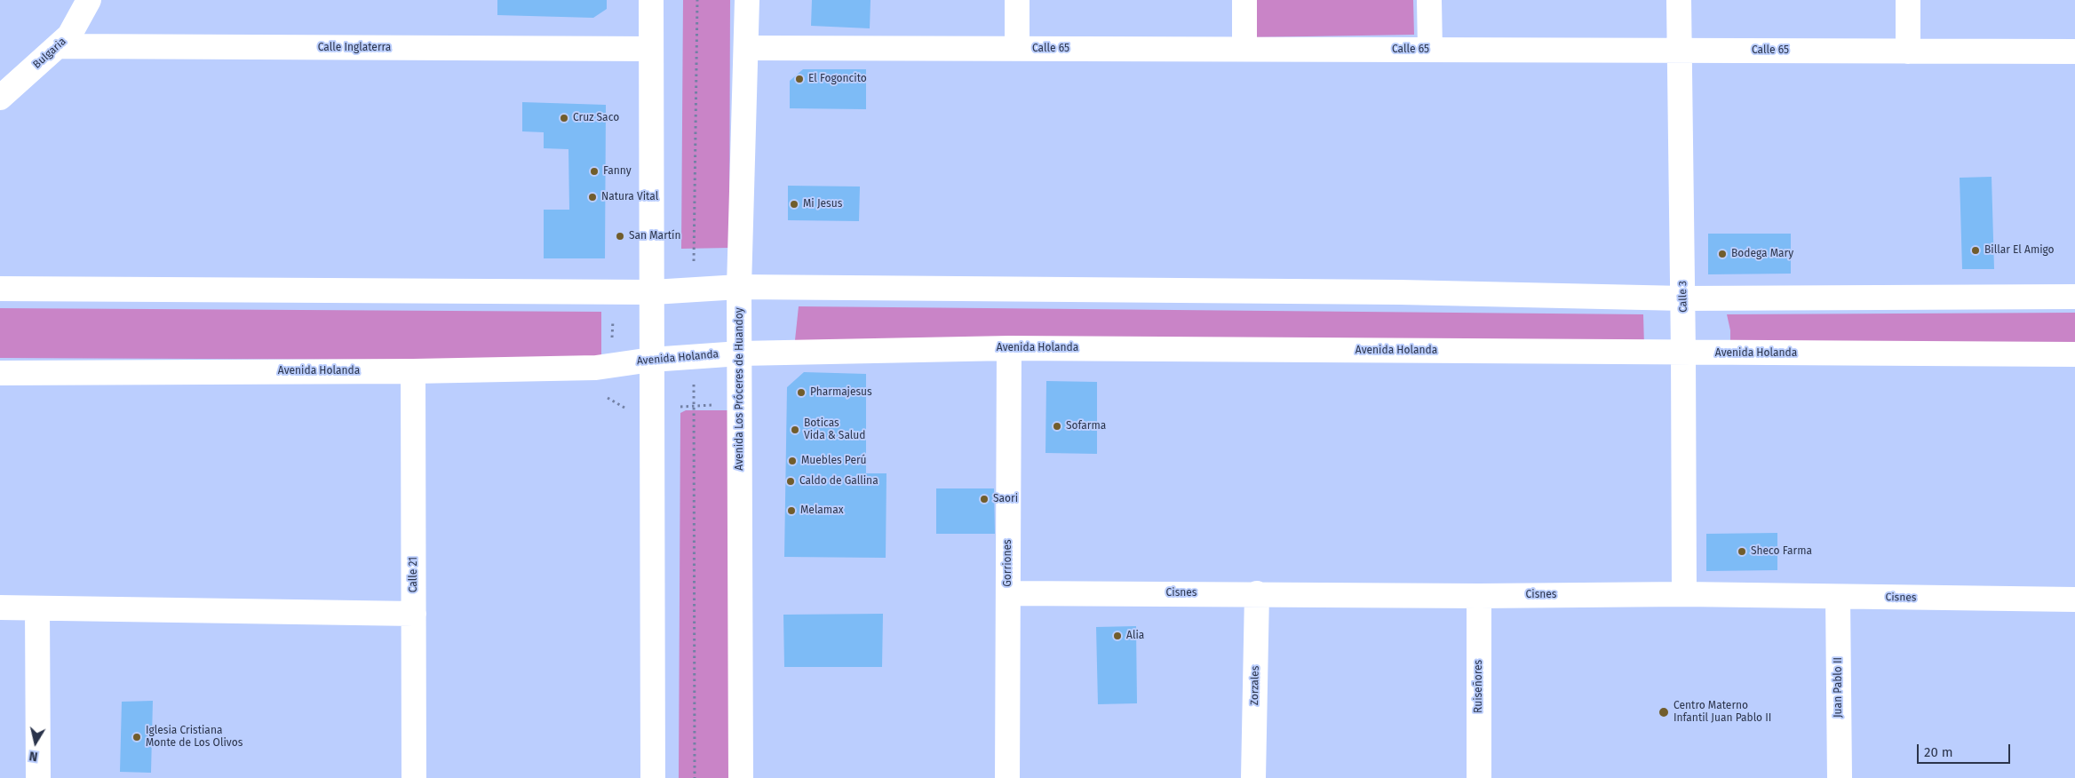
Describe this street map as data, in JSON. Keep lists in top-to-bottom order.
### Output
{
  "streets": {
    "street": [
      "Calle Inglaterra",
      "Calle 65",
      "Bulgaria",
      "Calle 3",
      "Avenida Holanda",
      "Avenida Los Próceres de Huandoy",
      "Gorriones",
      "Calle 21",
      "Cisnes",
      "Zorzales",
      "Ruiseñores",
      "Juan Pablo II"
    ]
  },
  "crossings": [
    ["Calle Inglaterra", "Bulgaria"],
    ["Calle 65", "Calle 3"],
    ["Calle 65", "Avenida Los Próceres de Huandoy"],
    ["Calle 3", "Avenida Holanda"],
    ["Calle 3", "Cisnes"],
    ["Avenida Holanda", "Avenida Los Próceres de Huandoy"],
    ["Avenida Holanda", "Gorriones"],
    ["Avenida Holanda", "Calle 21"],
    ["Gorriones", "Cisnes"],
    ["Cisnes", "Zorzales"],
    ["Cisnes", "Ruiseñores"],
    ["Cisnes", "Juan Pablo II"]
  ],
  "places": [
    "El Fogoncito",
    "Cruz Saco",
    "Fanny",
    "Natura Vital",
    "Mi Jesus",
    "San Martín",
    "Billar El Amigo",
    "Bodega Mary",
    "Pharmajesus",
    "Sofarma",
    "Boticas Vida & Salud",
    "Muebles Perú",
    "Caldo de Gallina",
    "Saori",
    "Melamax",
    "Sheco Farma",
    "Alia",
    "Centro Materno Infantil Juan Pablo II",
    "Iglesia Cristiana Monte de Los Olivos"
  ],
  "scale_bar": "20 m",
  "north": "bottom"
}
